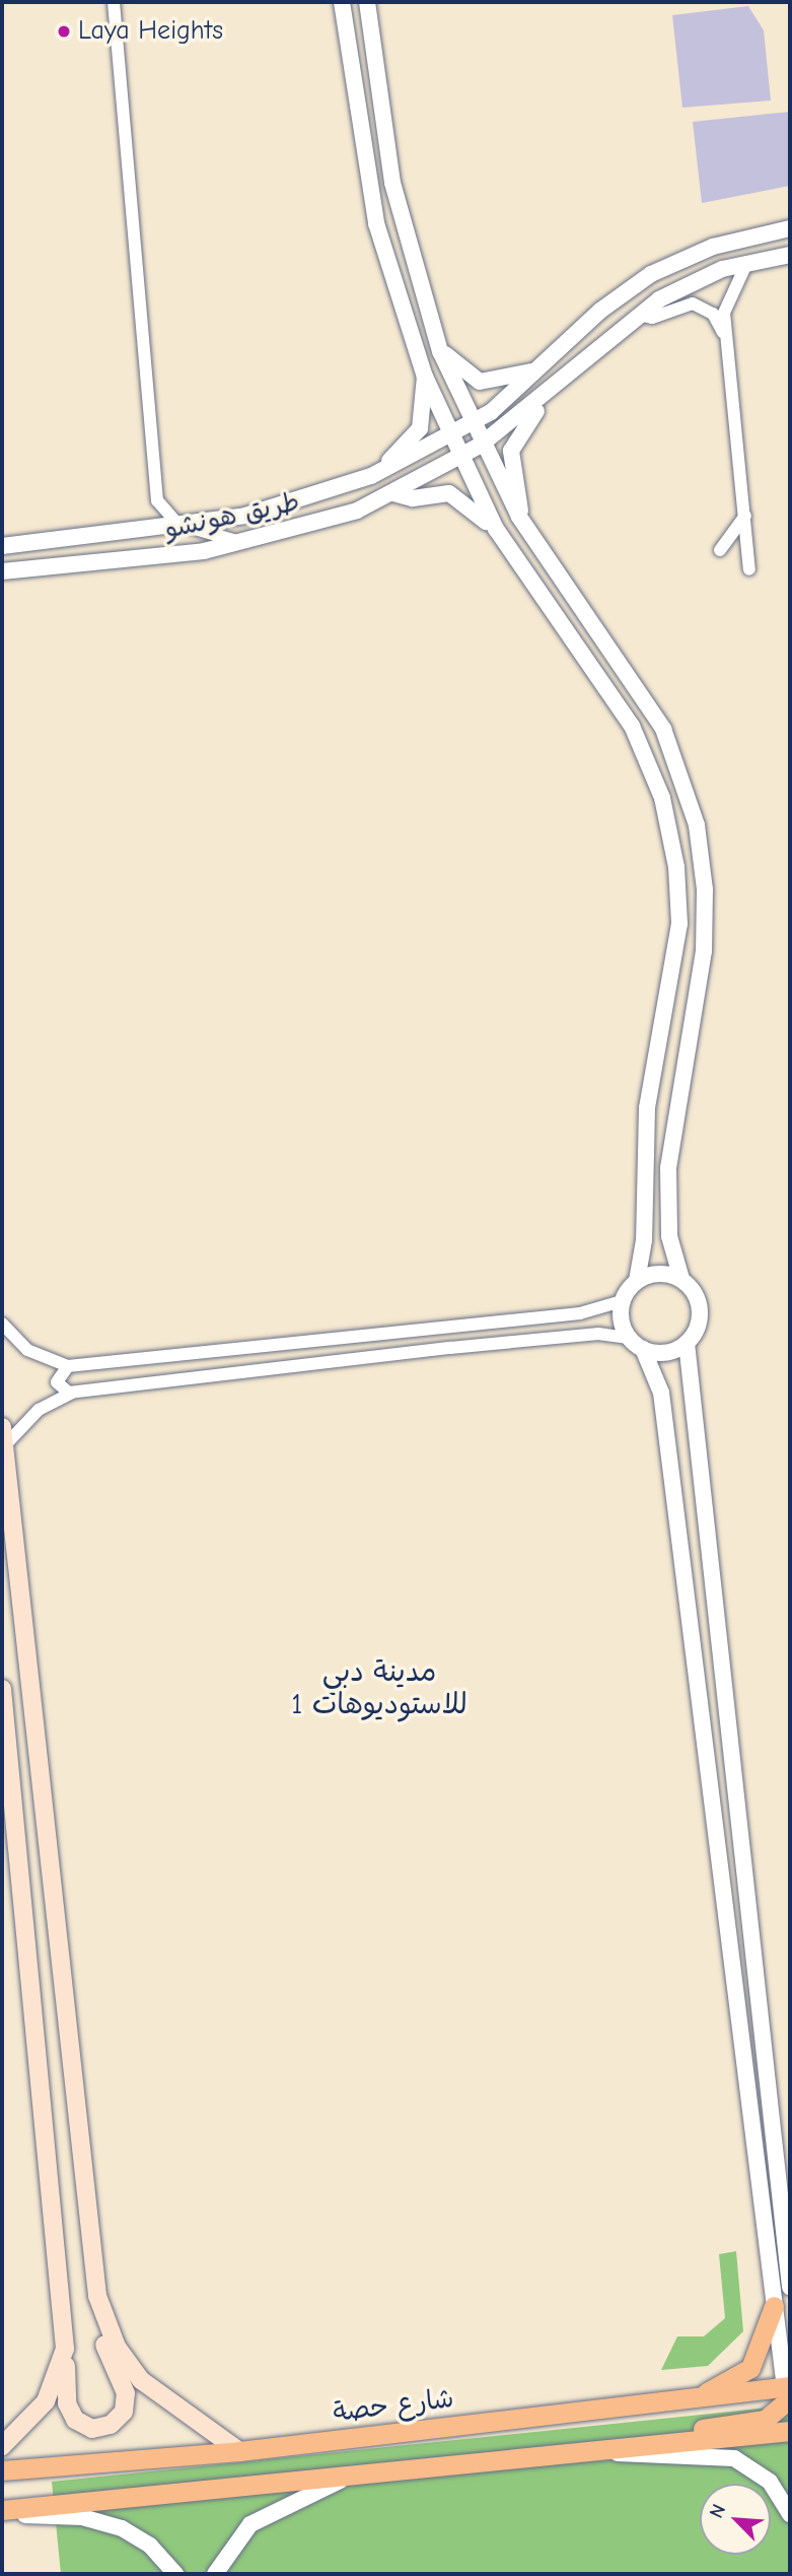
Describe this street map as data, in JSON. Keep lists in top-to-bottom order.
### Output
{
  "streets": {
    "main road": ["شارع حصة"],
    "street": ["طريق هونشو"]
  },
  "districts": ["مدينة دبي للاستوديوهات 1"],
  "places": ["Laya Heights"],
  "north": "top left"
}
